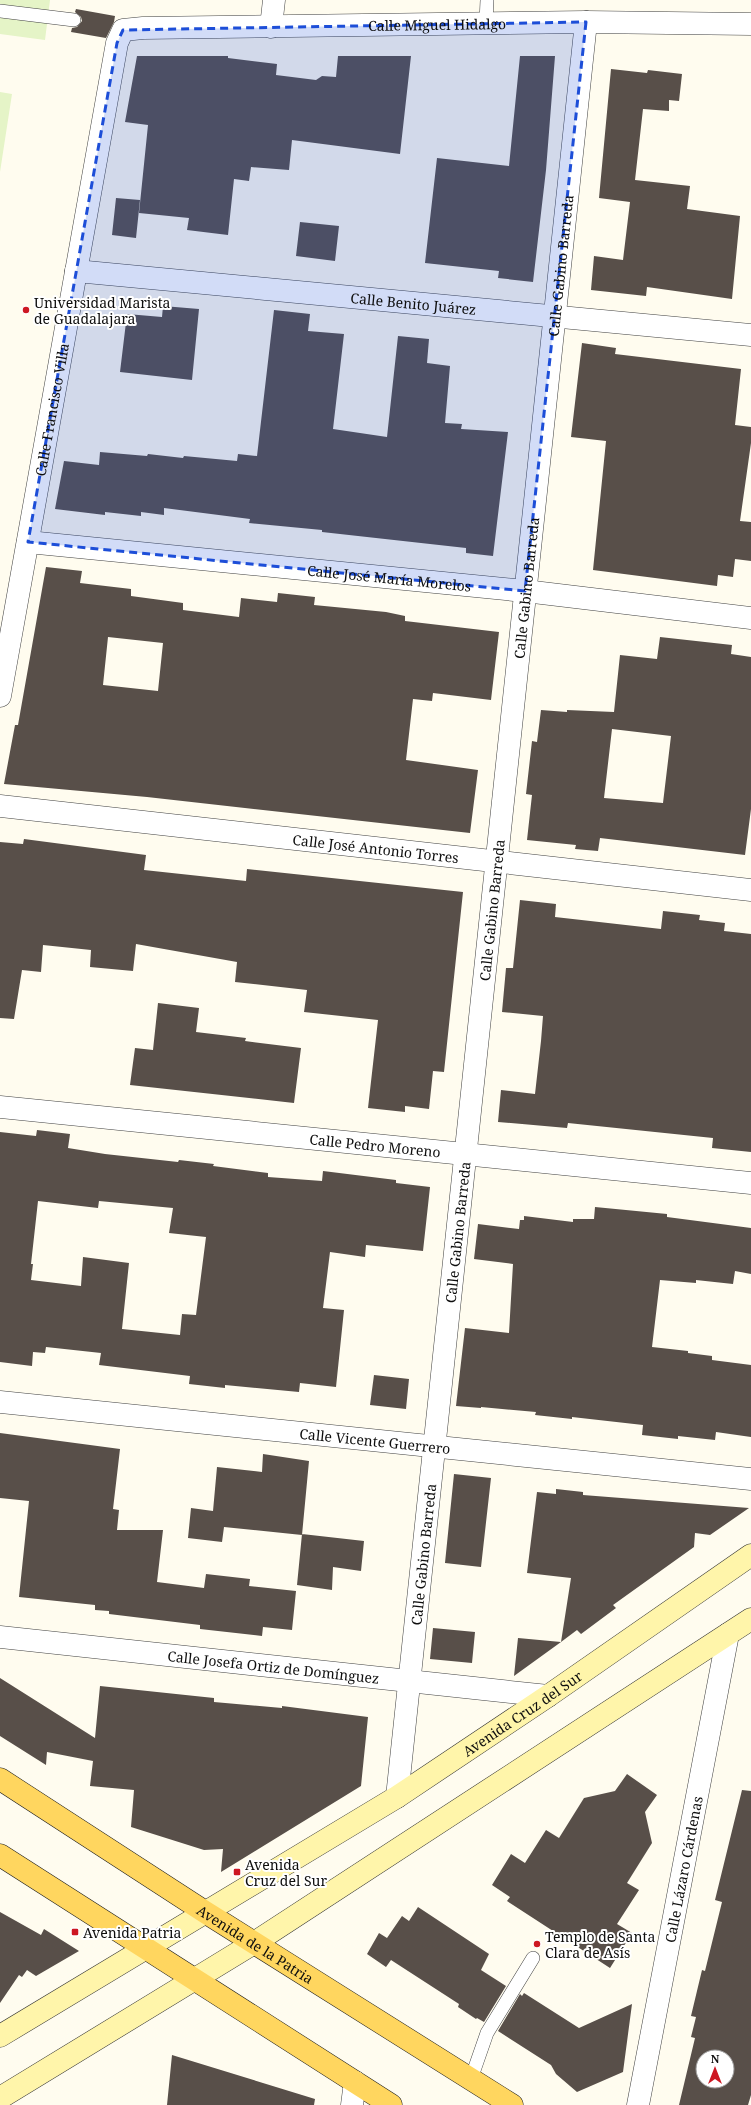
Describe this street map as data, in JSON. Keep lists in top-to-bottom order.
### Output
{
  "streets": {
    "main road": ["Avenida Cruz del Sur", "Avenida de la Patria"],
    "street": [
      "Calle Miguel Hidalgo",
      "Calle Gabino Barreda",
      "Calle Benito Juárez",
      "Calle Francisco Villa",
      "Calle José María Morelos",
      "Calle José Antonio Torres",
      "Calle Pedro Moreno",
      "Calle Vicente Guerrero",
      "Calle Josefa Ortiz de Domínguez",
      "Calle Lázaro Cárdenas"
    ]
  },
  "crossings": [
    ["Calle Miguel Hidalgo", "Calle Gabino Barreda"],
    ["Calle Miguel Hidalgo", "Calle Francisco Villa"],
    ["Calle Gabino Barreda", "Calle Benito Juárez"],
    ["Calle Gabino Barreda", "Calle José María Morelos"],
    ["Calle Gabino Barreda", "Calle José Antonio Torres"],
    ["Calle Gabino Barreda", "Calle Pedro Moreno"],
    ["Calle Gabino Barreda", "Calle Vicente Guerrero"],
    ["Calle Gabino Barreda", "Calle Josefa Ortiz de Domínguez"],
    ["Calle Gabino Barreda", "Avenida Cruz del Sur"],
    ["Calle Benito Juárez", "Calle Francisco Villa"],
    ["Calle Francisco Villa", "Calle José María Morelos"],
    ["Calle Josefa Ortiz de Domínguez", "Avenida Cruz del Sur"],
    ["Avenida Cruz del Sur", "Avenida de la Patria"]
  ],
  "places": {
    "other": ["Universidad Marista de Guadalajara", "Templo de Santa Clara de Asís"],
    "transit": ["Avenida Cruz del Sur", "Avenida Patria"]
  },
  "north": "top"
}
